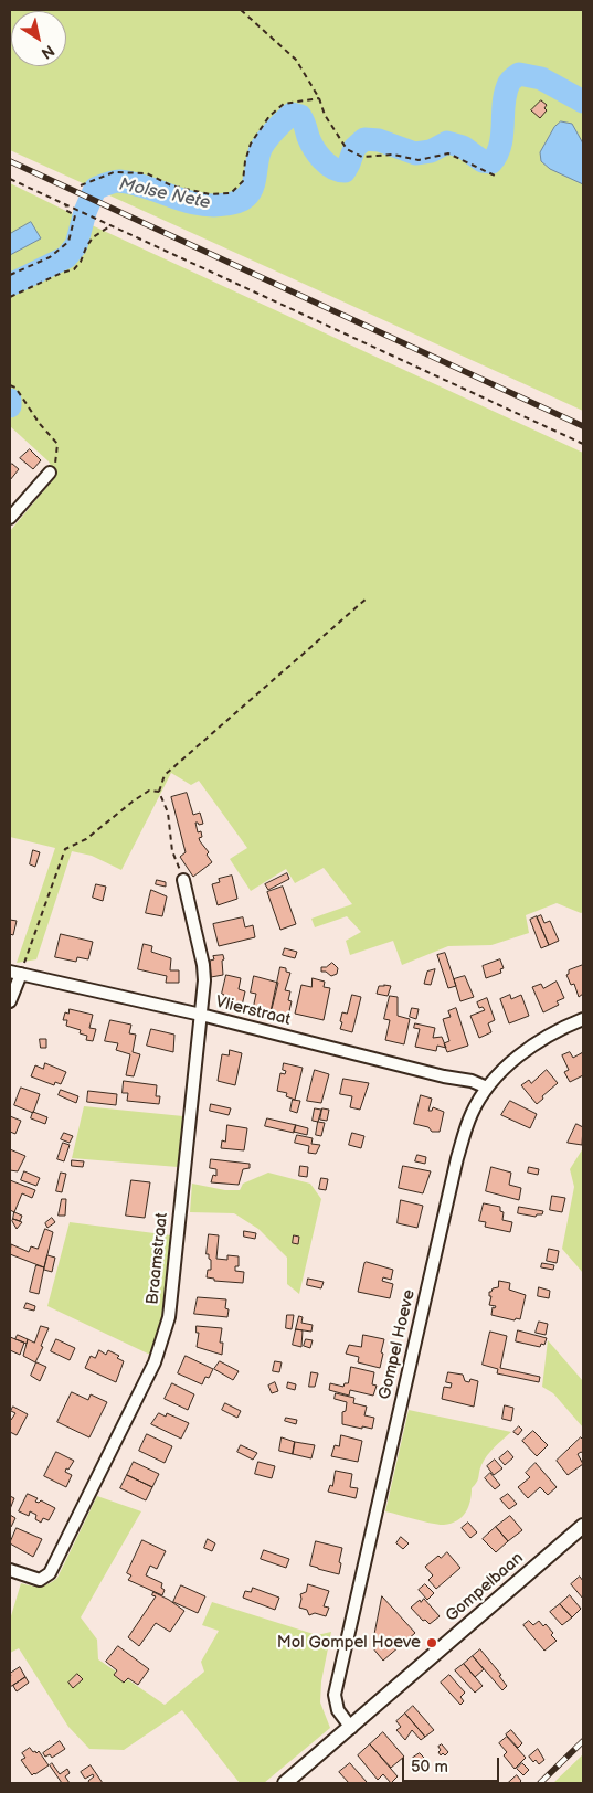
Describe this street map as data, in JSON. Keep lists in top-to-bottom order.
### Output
{
  "streets": {
    "street": [
      "Vlierstraat",
      "Braamstraat",
      "Gompel Hoeve",
      "Gompelbaan"
    ]
  },
  "crossings": [
    ["Vlierstraat", "Braamstraat"],
    ["Vlierstraat", "Gompel Hoeve"],
    ["Gompel Hoeve", "Gompelbaan"]
  ],
  "water": ["Molse Nete"],
  "places": ["Mol Gompel Hoeve"],
  "scale_bar": "50 m",
  "north": "bottom right"
}
